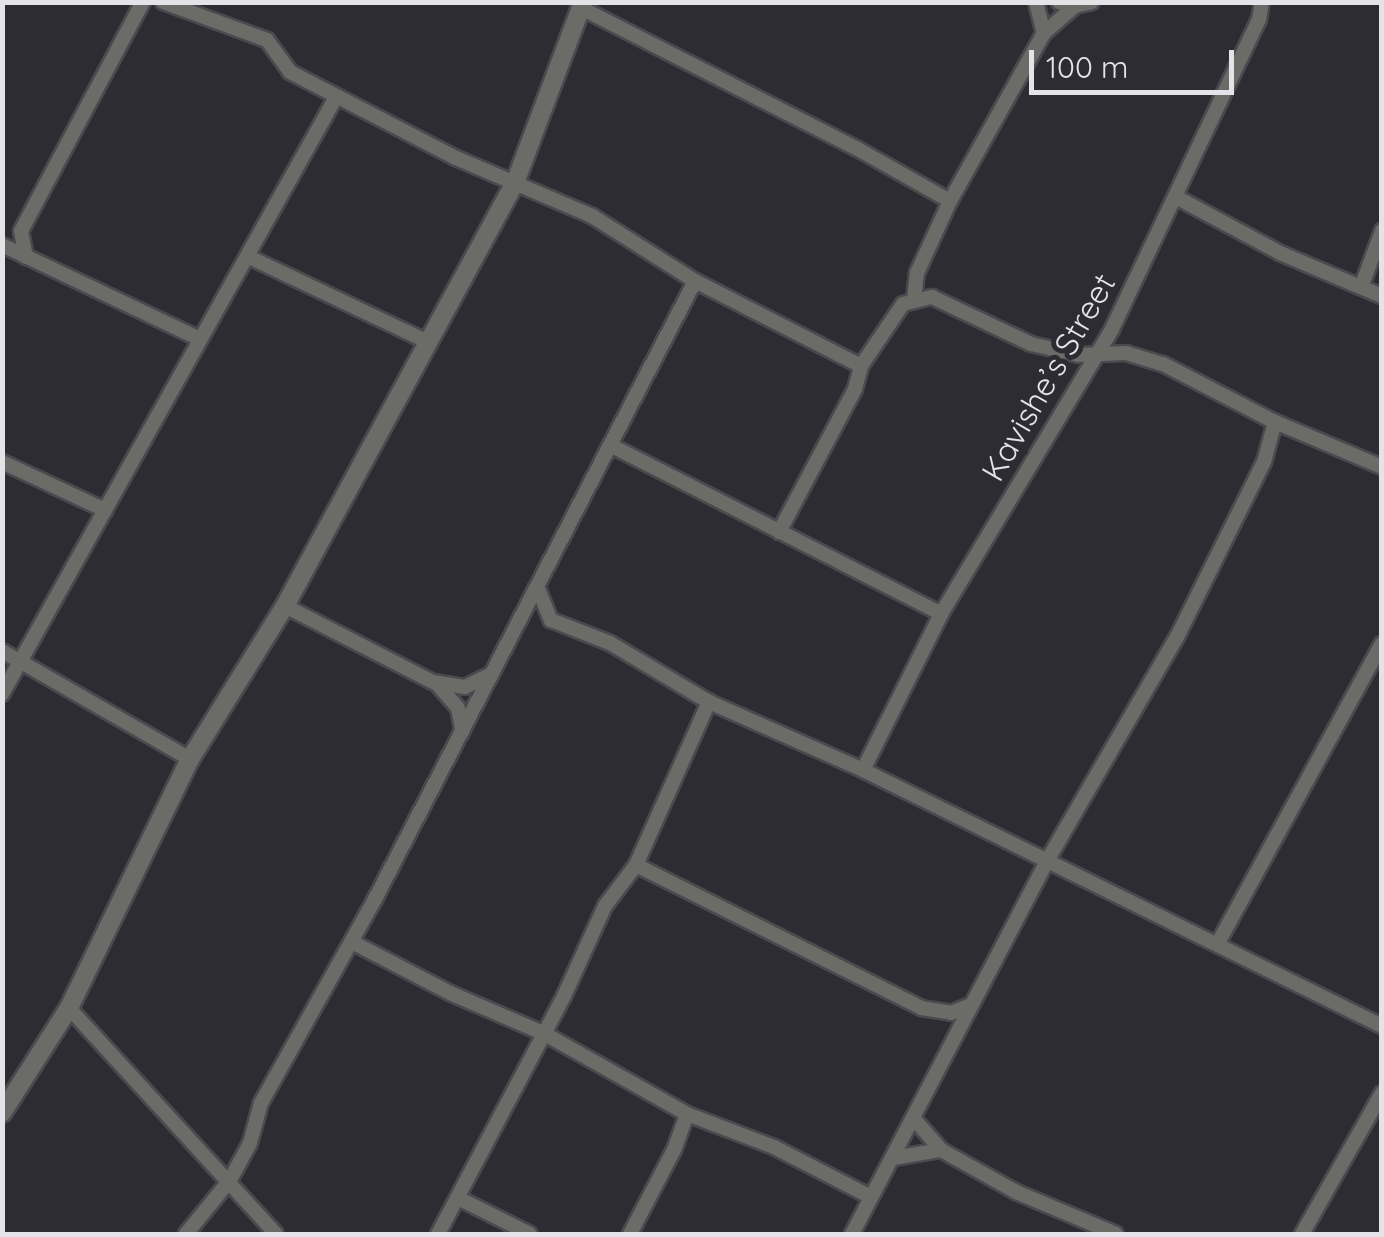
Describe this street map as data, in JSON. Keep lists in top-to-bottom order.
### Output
{
  "streets": {
    "street": ["Kavishe’s Street"]
  },
  "scale_bar": "100 m"
}
